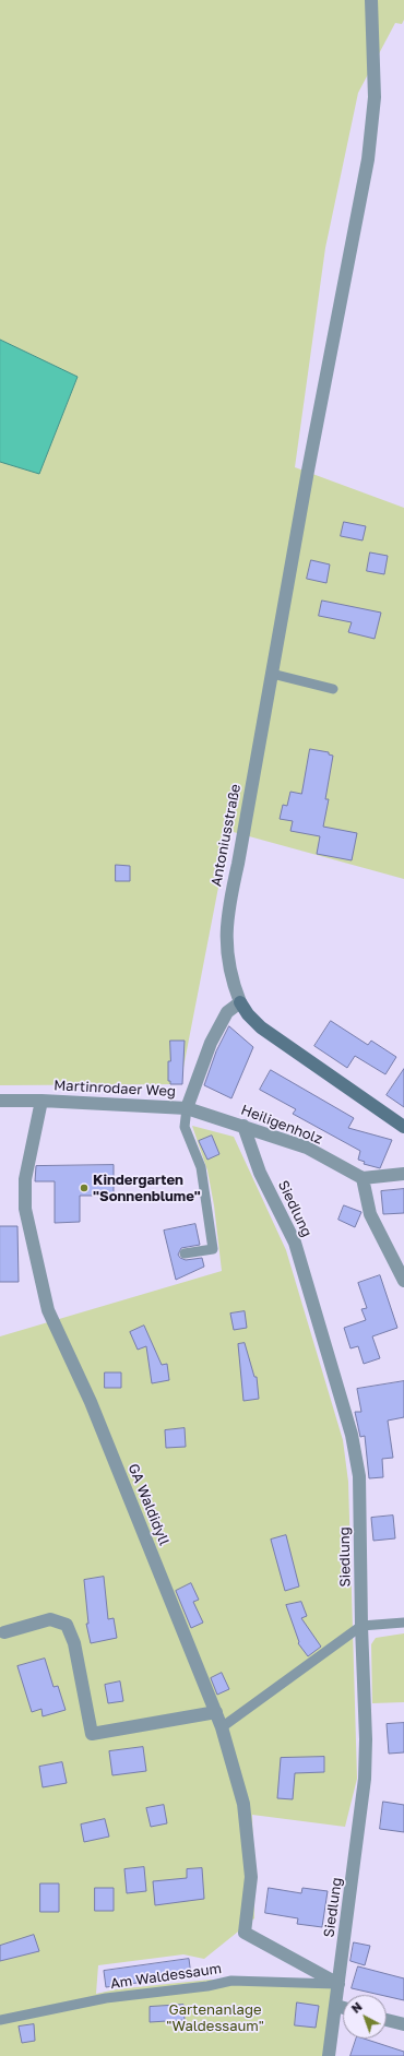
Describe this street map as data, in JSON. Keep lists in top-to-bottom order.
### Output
{
  "streets": {
    "street": [
      "Antoniusstraße",
      "Martinrodaer Weg",
      "Heiligenholz",
      "Siedlung",
      "GA Waldidyll"
    ],
    "lane": ["Am Waldessaum"]
  },
  "crossings": [
    ["Antoniusstraße", "Martinrodaer Weg"],
    ["Martinrodaer Weg", "Heiligenholz"],
    ["Martinrodaer Weg", "GA Waldidyll"],
    ["Heiligenholz", "Siedlung"],
    ["Siedlung", "GA Waldidyll"],
    ["Siedlung", "Am Waldessaum"],
    ["GA Waldidyll", "Am Waldessaum"]
  ],
  "parks": ["Gartenanlage \"Waldessaum\""],
  "places": ["Kindergarten \"Sonnenblume\""],
  "north": "top left"
}
